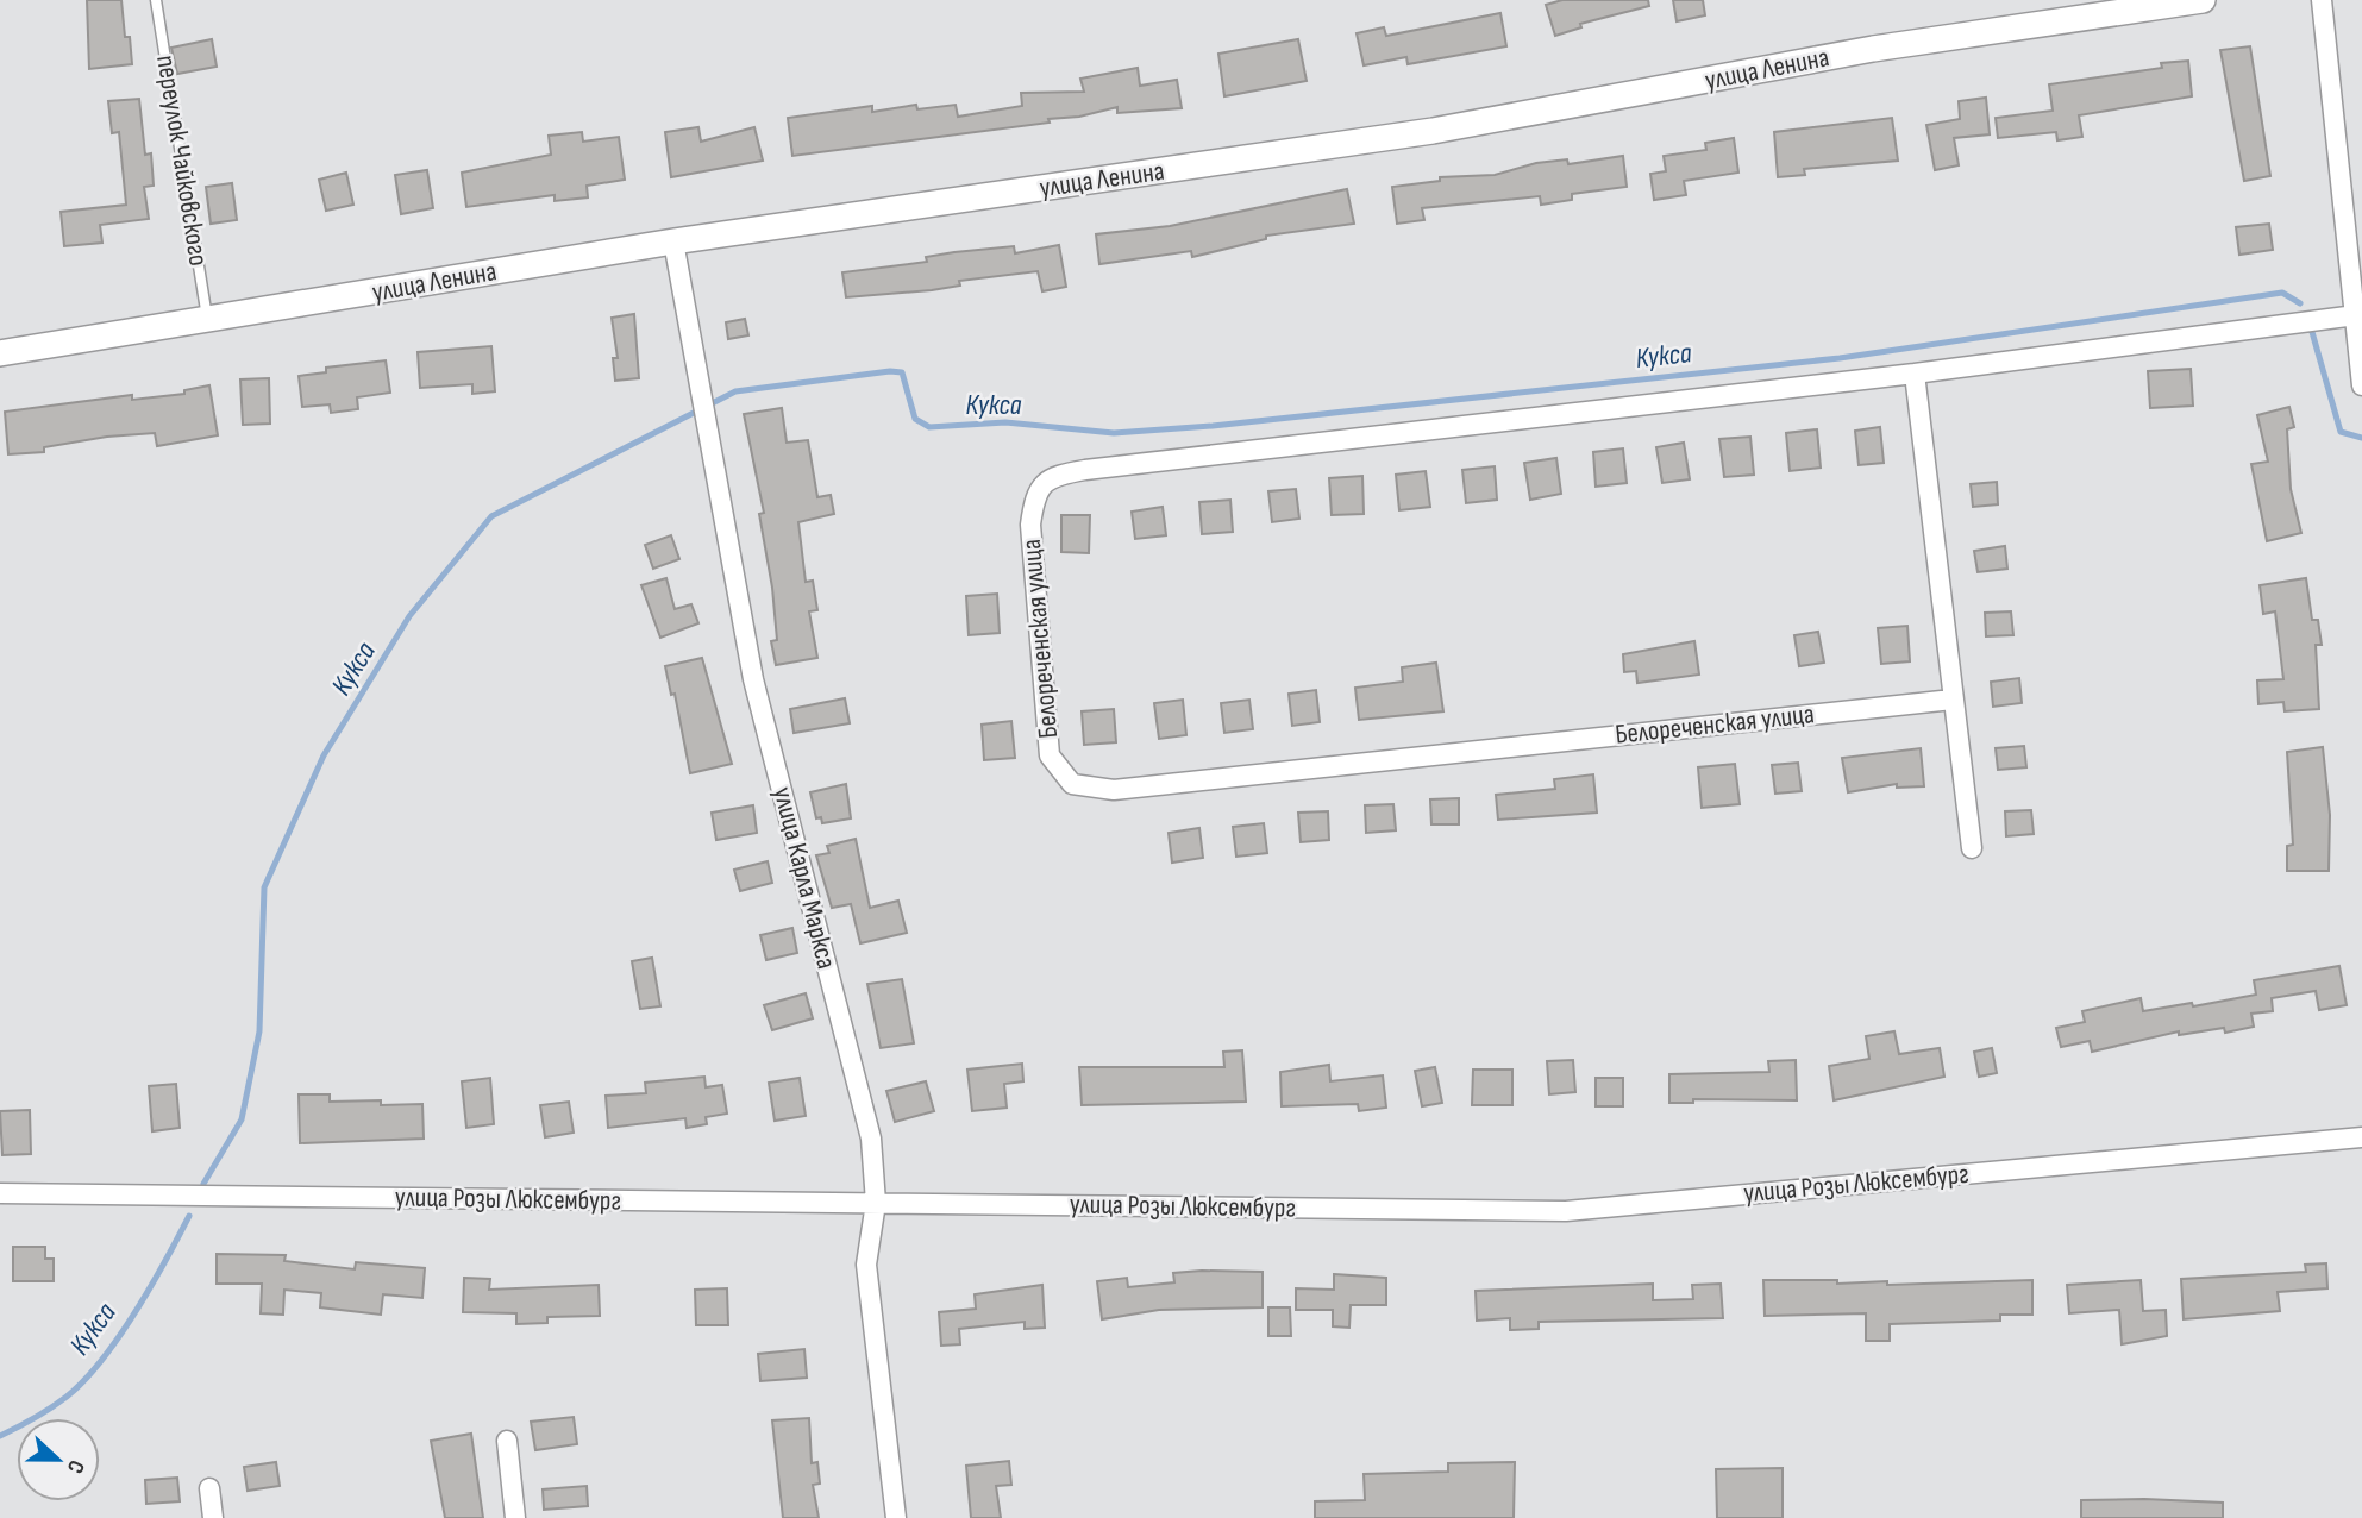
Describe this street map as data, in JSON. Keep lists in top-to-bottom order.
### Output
{
  "streets": {
    "street": [
      "улица Ленина",
      "Белореченская улица",
      "улица Карла Маркса",
      "улица Розы Люксембург"
    ],
    "lane": ["переулок Чайковского"]
  },
  "crossings": [
    ["улица Ленина", "переулок Чайковского"],
    ["улица Ленина", "улица Карла Маркса"],
    ["улица Карла Маркса", "улица Розы Люксембург"]
  ],
  "water": ["Кукса"],
  "north": "right"
}
